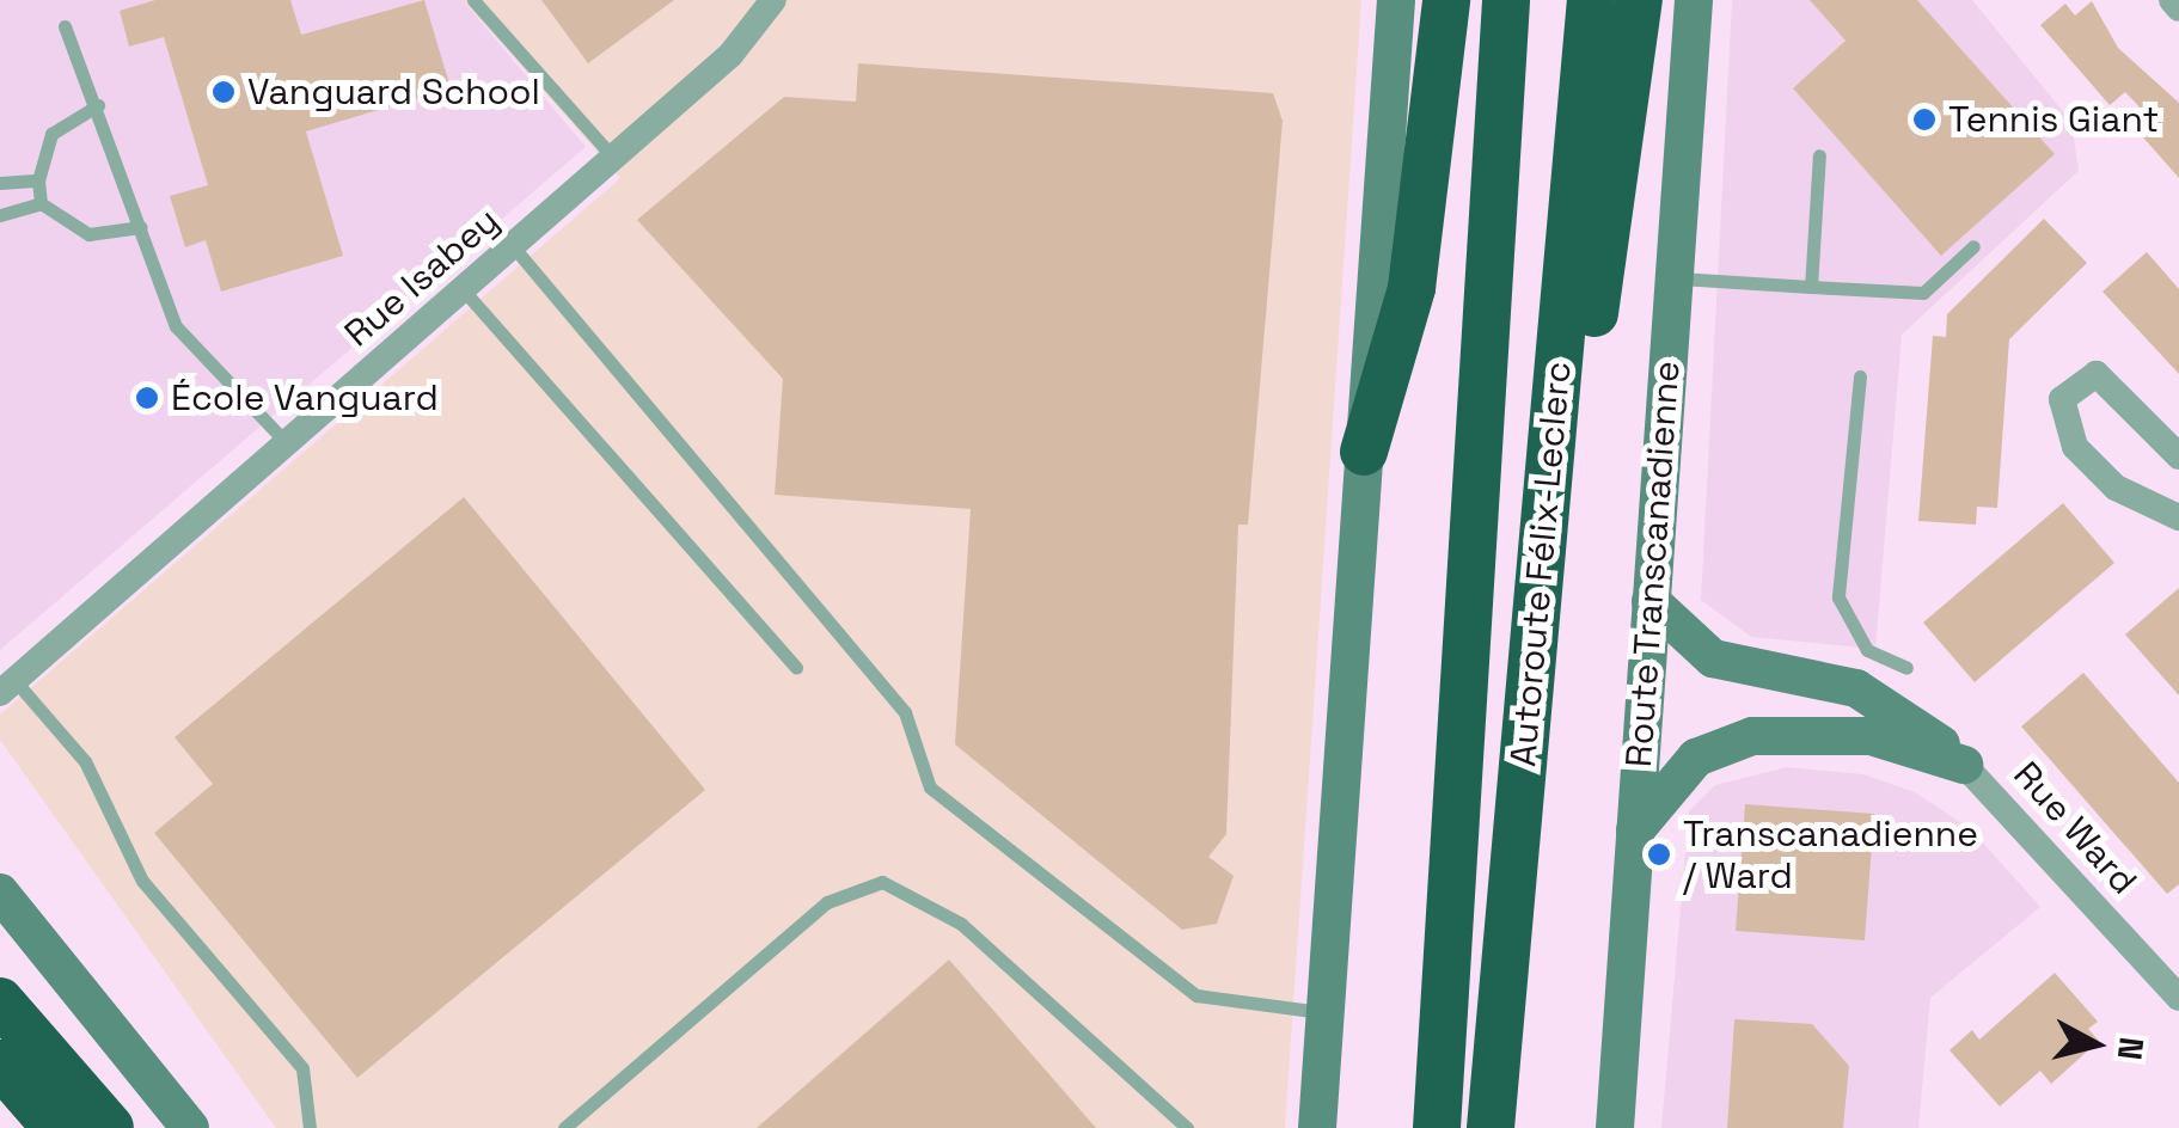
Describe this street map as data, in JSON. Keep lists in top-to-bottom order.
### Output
{
  "streets": {
    "highway": ["Autoroute Félix-Leclerc"],
    "main road": ["Route Transcanadienne"],
    "street": ["Rue Isabey", "Rue Ward"]
  },
  "places": [
    "Vanguard School",
    "Tennis Giant",
    "École Vanguard",
    "Transcanadienne / Ward"
  ],
  "north": "right"
}
